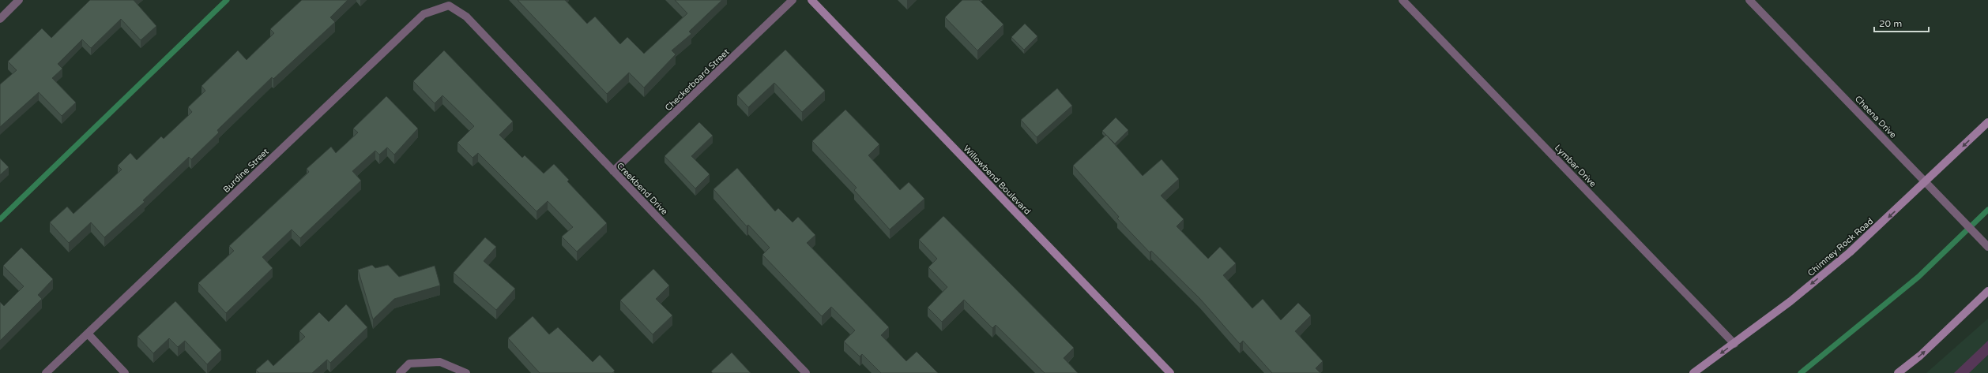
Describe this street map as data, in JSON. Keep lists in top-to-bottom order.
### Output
{
  "streets": {
    "main road": ["Willowbend Boulevard", "Chimney Rock Road"],
    "street": [
      "Checkerboard Street",
      "Cheena Drive",
      "Lymbar Drive",
      "Burdine Street",
      "Creekbend Drive"
    ]
  },
  "crossings": [
    ["Checkerboard Street", "Creekbend Drive"],
    ["Cheena Drive", "Chimney Rock Road"],
    ["Lymbar Drive", "Chimney Rock Road"],
    ["Burdine Street", "Creekbend Drive"]
  ],
  "one_way": ["Chimney Rock Road"],
  "scale_bar": "20 m"
}
